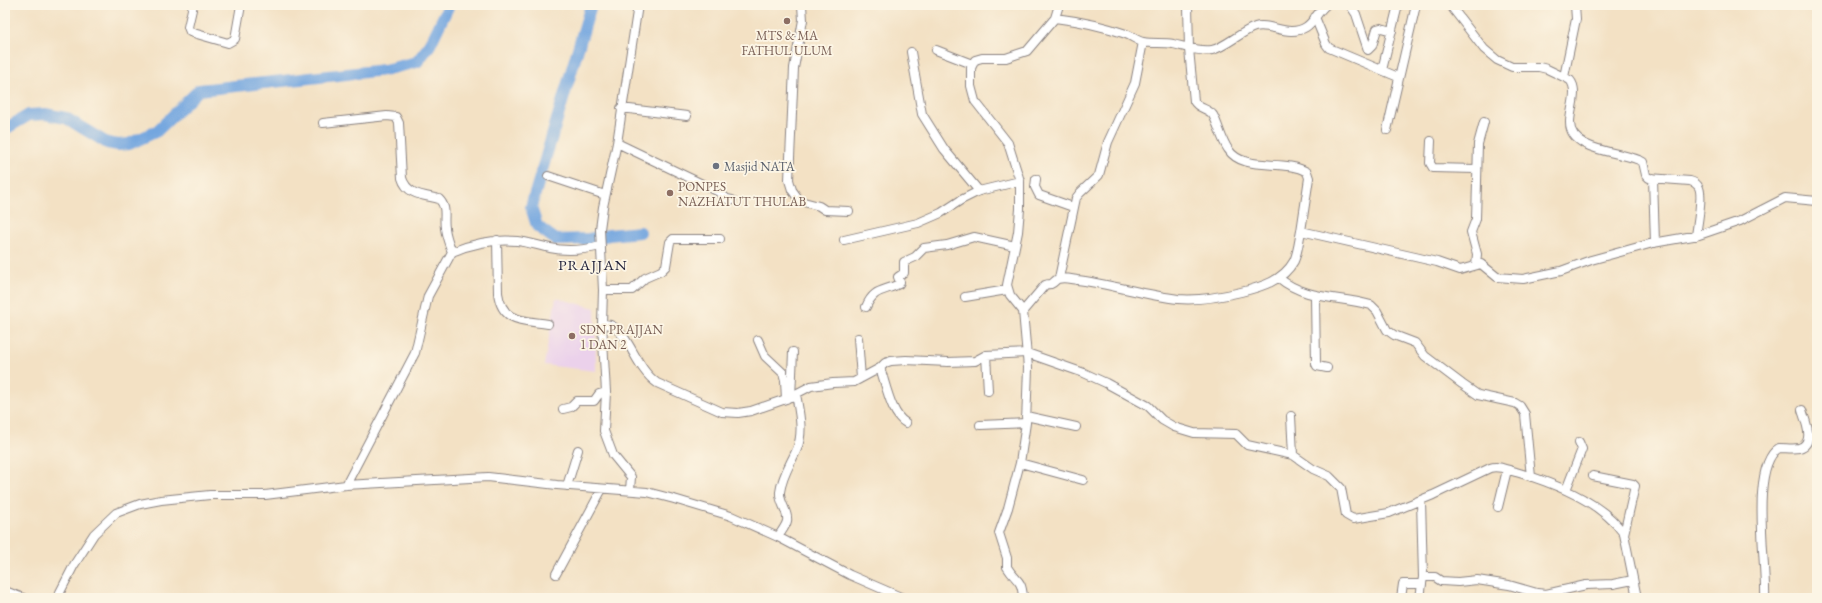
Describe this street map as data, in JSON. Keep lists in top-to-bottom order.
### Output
{
  "districts": ["PRAJJAN"],
  "places": [
    "MTS & MA FATHUL ULUM",
    "Masjid NATA",
    "PONPES NAZHATUT THULAB",
    "SDN PRAJJAN 1 DAN 2"
  ]
}
